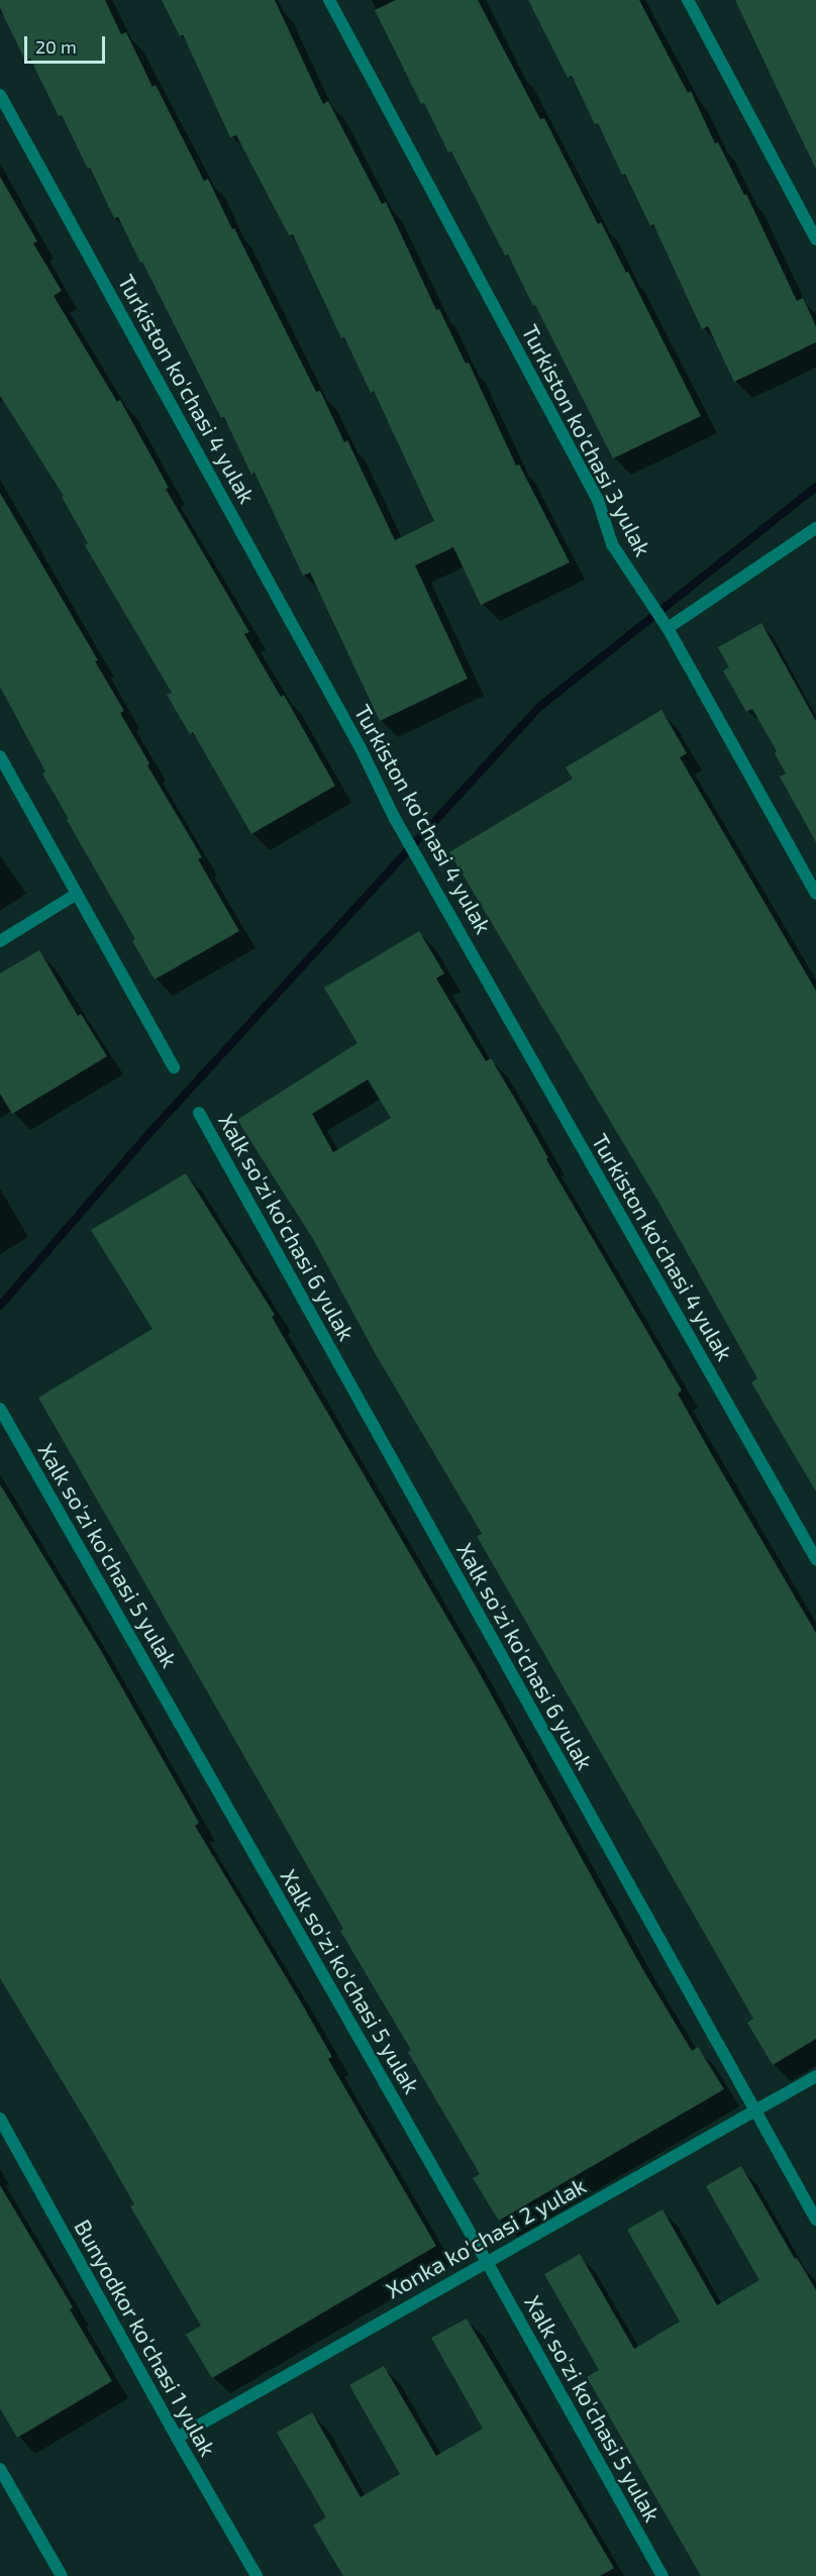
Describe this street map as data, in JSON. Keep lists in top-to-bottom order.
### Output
{
  "streets": {
    "street": [
      "Turkiston ko'chasi 4 yulak",
      "Turkiston ko'chasi 3 yulak",
      "Xalk so'zi ko'chasi 6 yulak",
      "Xalk so'zi ko'chasi 5 yulak",
      "Xonka ko'chasi 2 yulak",
      "Bunyodkor ko'chasi 1 yulak"
    ]
  },
  "crossings": [
    ["Xalk so'zi ko'chasi 6 yulak", "Xonka ko'chasi 2 yulak"],
    ["Xalk so'zi ko'chasi 5 yulak", "Xonka ko'chasi 2 yulak"],
    ["Xonka ko'chasi 2 yulak", "Bunyodkor ko'chasi 1 yulak"]
  ],
  "scale_bar": "20 m"
}
